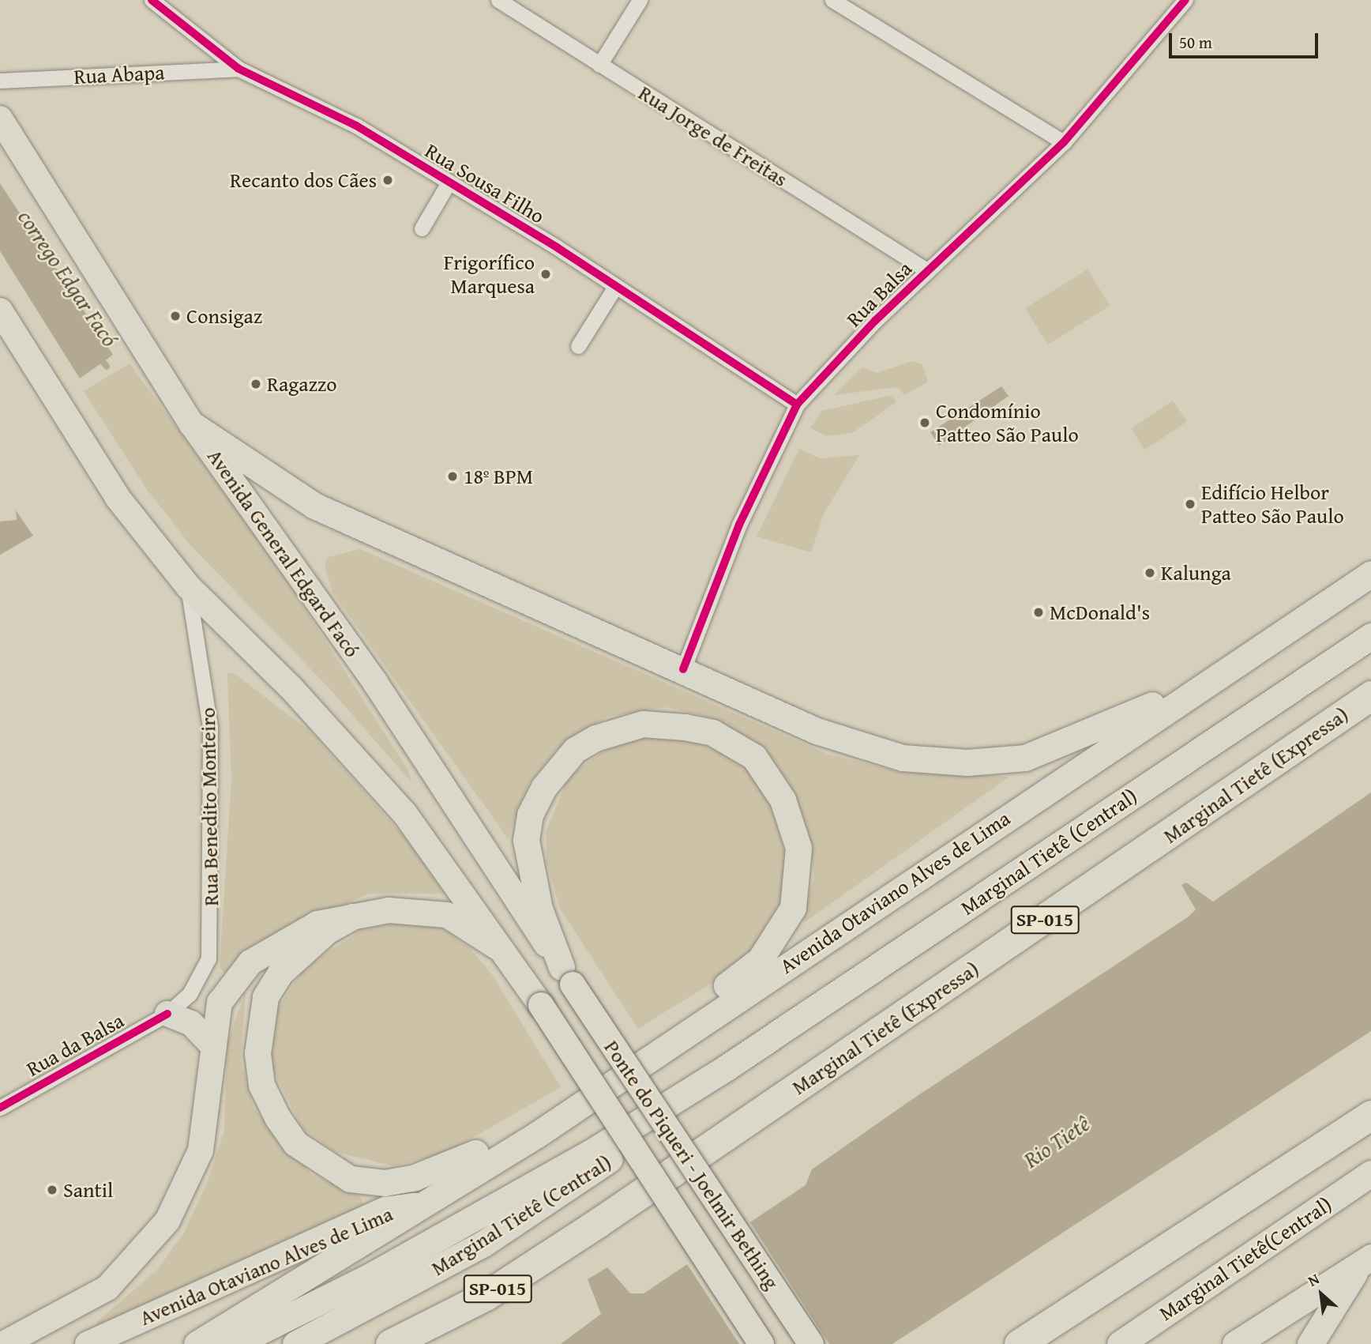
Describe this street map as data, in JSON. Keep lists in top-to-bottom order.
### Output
{
  "streets": {
    "highway": [
      "Marginal Tietê (Expressa)",
      "Marginal Tietê (Central)",
      "Avenida Otaviano Alves de Lima",
      "SP-015",
      "Marginal Tietê(Central)"
    ],
    "main road": ["Avenida General Edgard Facó", "Ponte do Piqueri - Joelmir Bething"],
    "street": [
      "Rua Abapa",
      "Rua Jorge de Freitas",
      "Rua Sousa Filho",
      "Rua Balsa",
      "Rua Benedito Monteiro",
      "Rua da Balsa"
    ]
  },
  "crossings": [
    ["Rua Abapa", "Rua Sousa Filho"],
    ["Rua Jorge de Freitas", "Rua Balsa"],
    ["Rua Sousa Filho", "Rua Balsa"],
    ["Avenida General Edgard Facó", "Ponte do Piqueri - Joelmir Bething"],
    ["Rua Benedito Monteiro", "Rua da Balsa"]
  ],
  "water": ["corrego Edgar Facó", "Rio Tietê"],
  "places": [
    "Recanto dos Cães",
    "Frigorífico Marquesa",
    "Consigaz",
    "Ragazzo",
    "Condomínio Patteo São Paulo",
    "18º BPM",
    "Edifício Helbor Patteo São Paulo",
    "Kalunga",
    "McDonald's",
    "Santil"
  ],
  "scale_bar": "50 m",
  "north": "top left"
}
